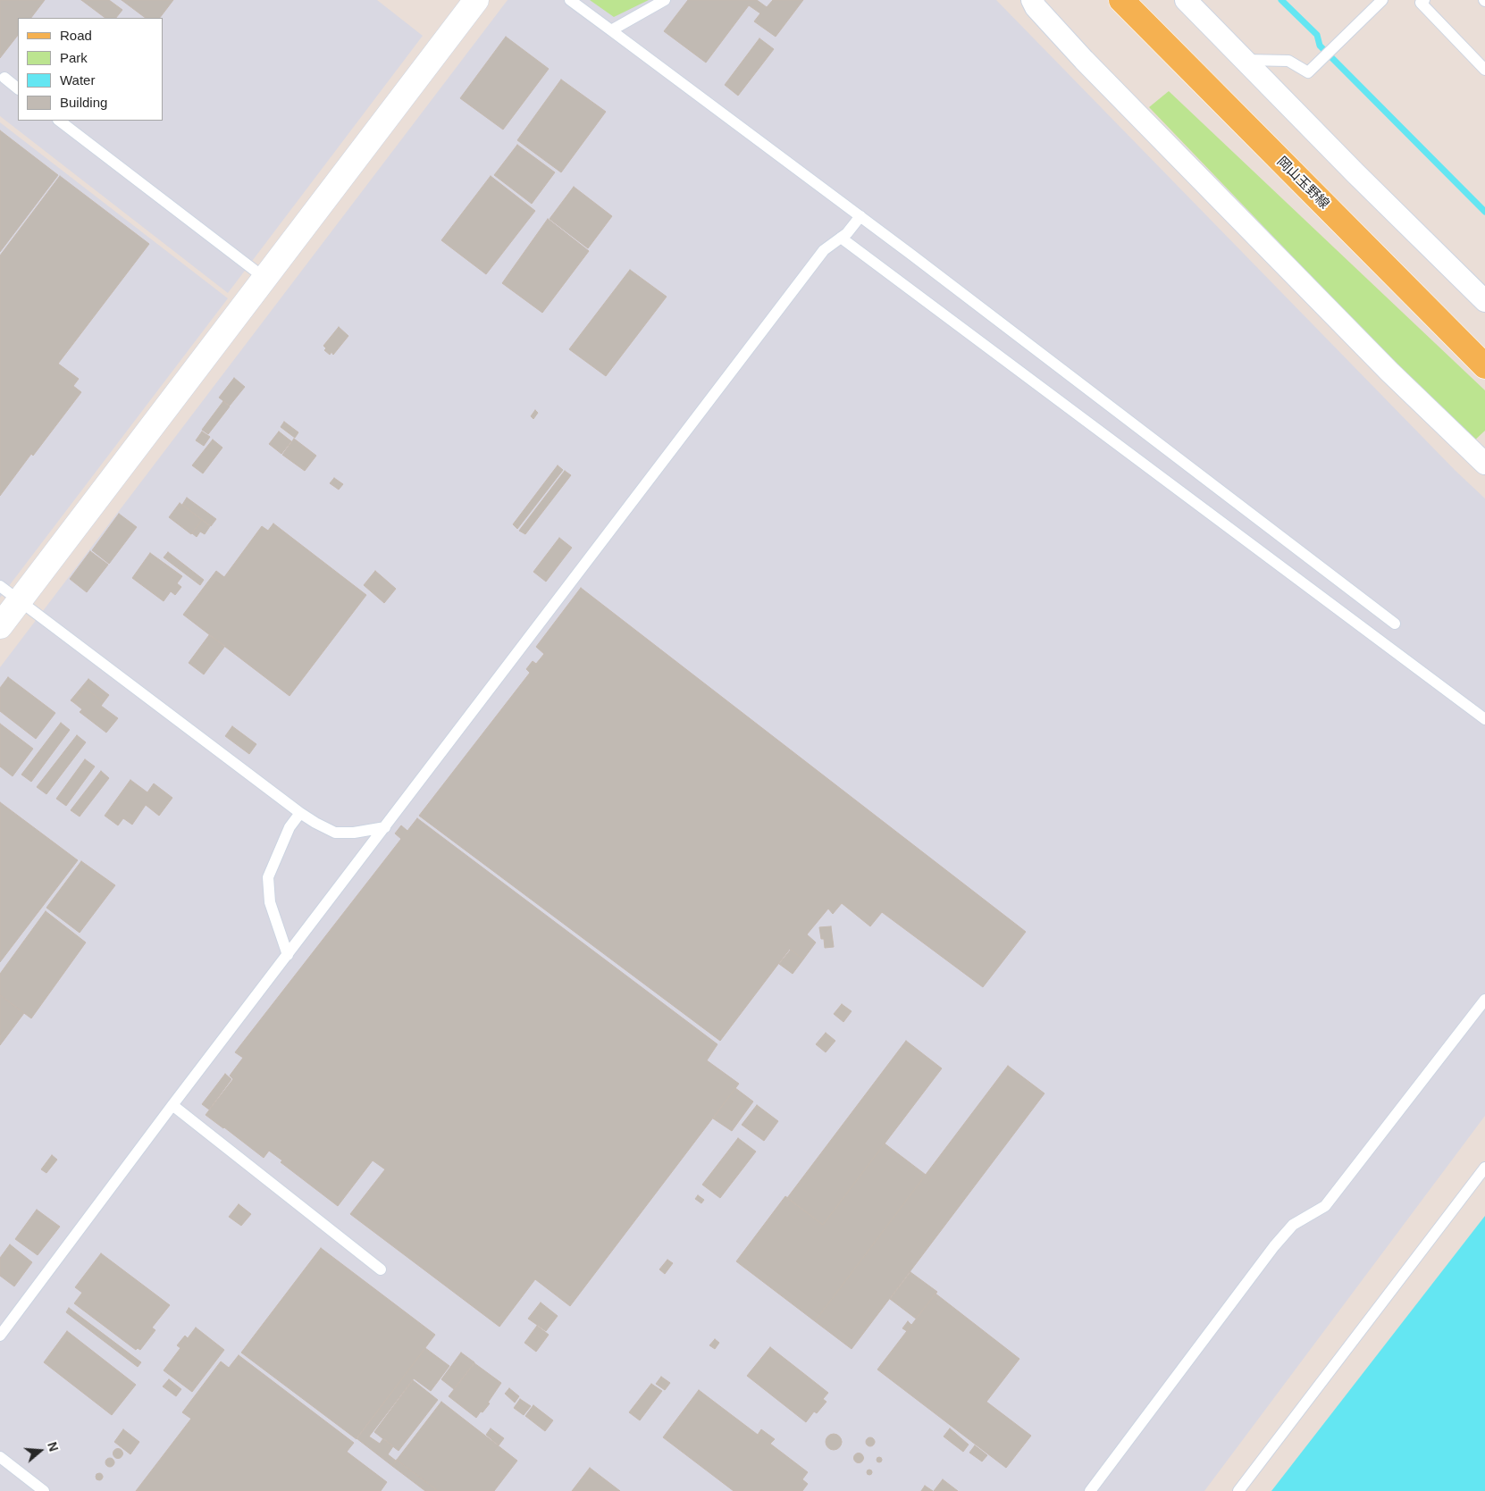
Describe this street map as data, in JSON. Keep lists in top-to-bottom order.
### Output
{
  "streets": {
    "main road": ["岡山玉野線"]
  },
  "legend": [
    "Road",
    "Park",
    "Water",
    "Building"
  ],
  "north": "right"
}
